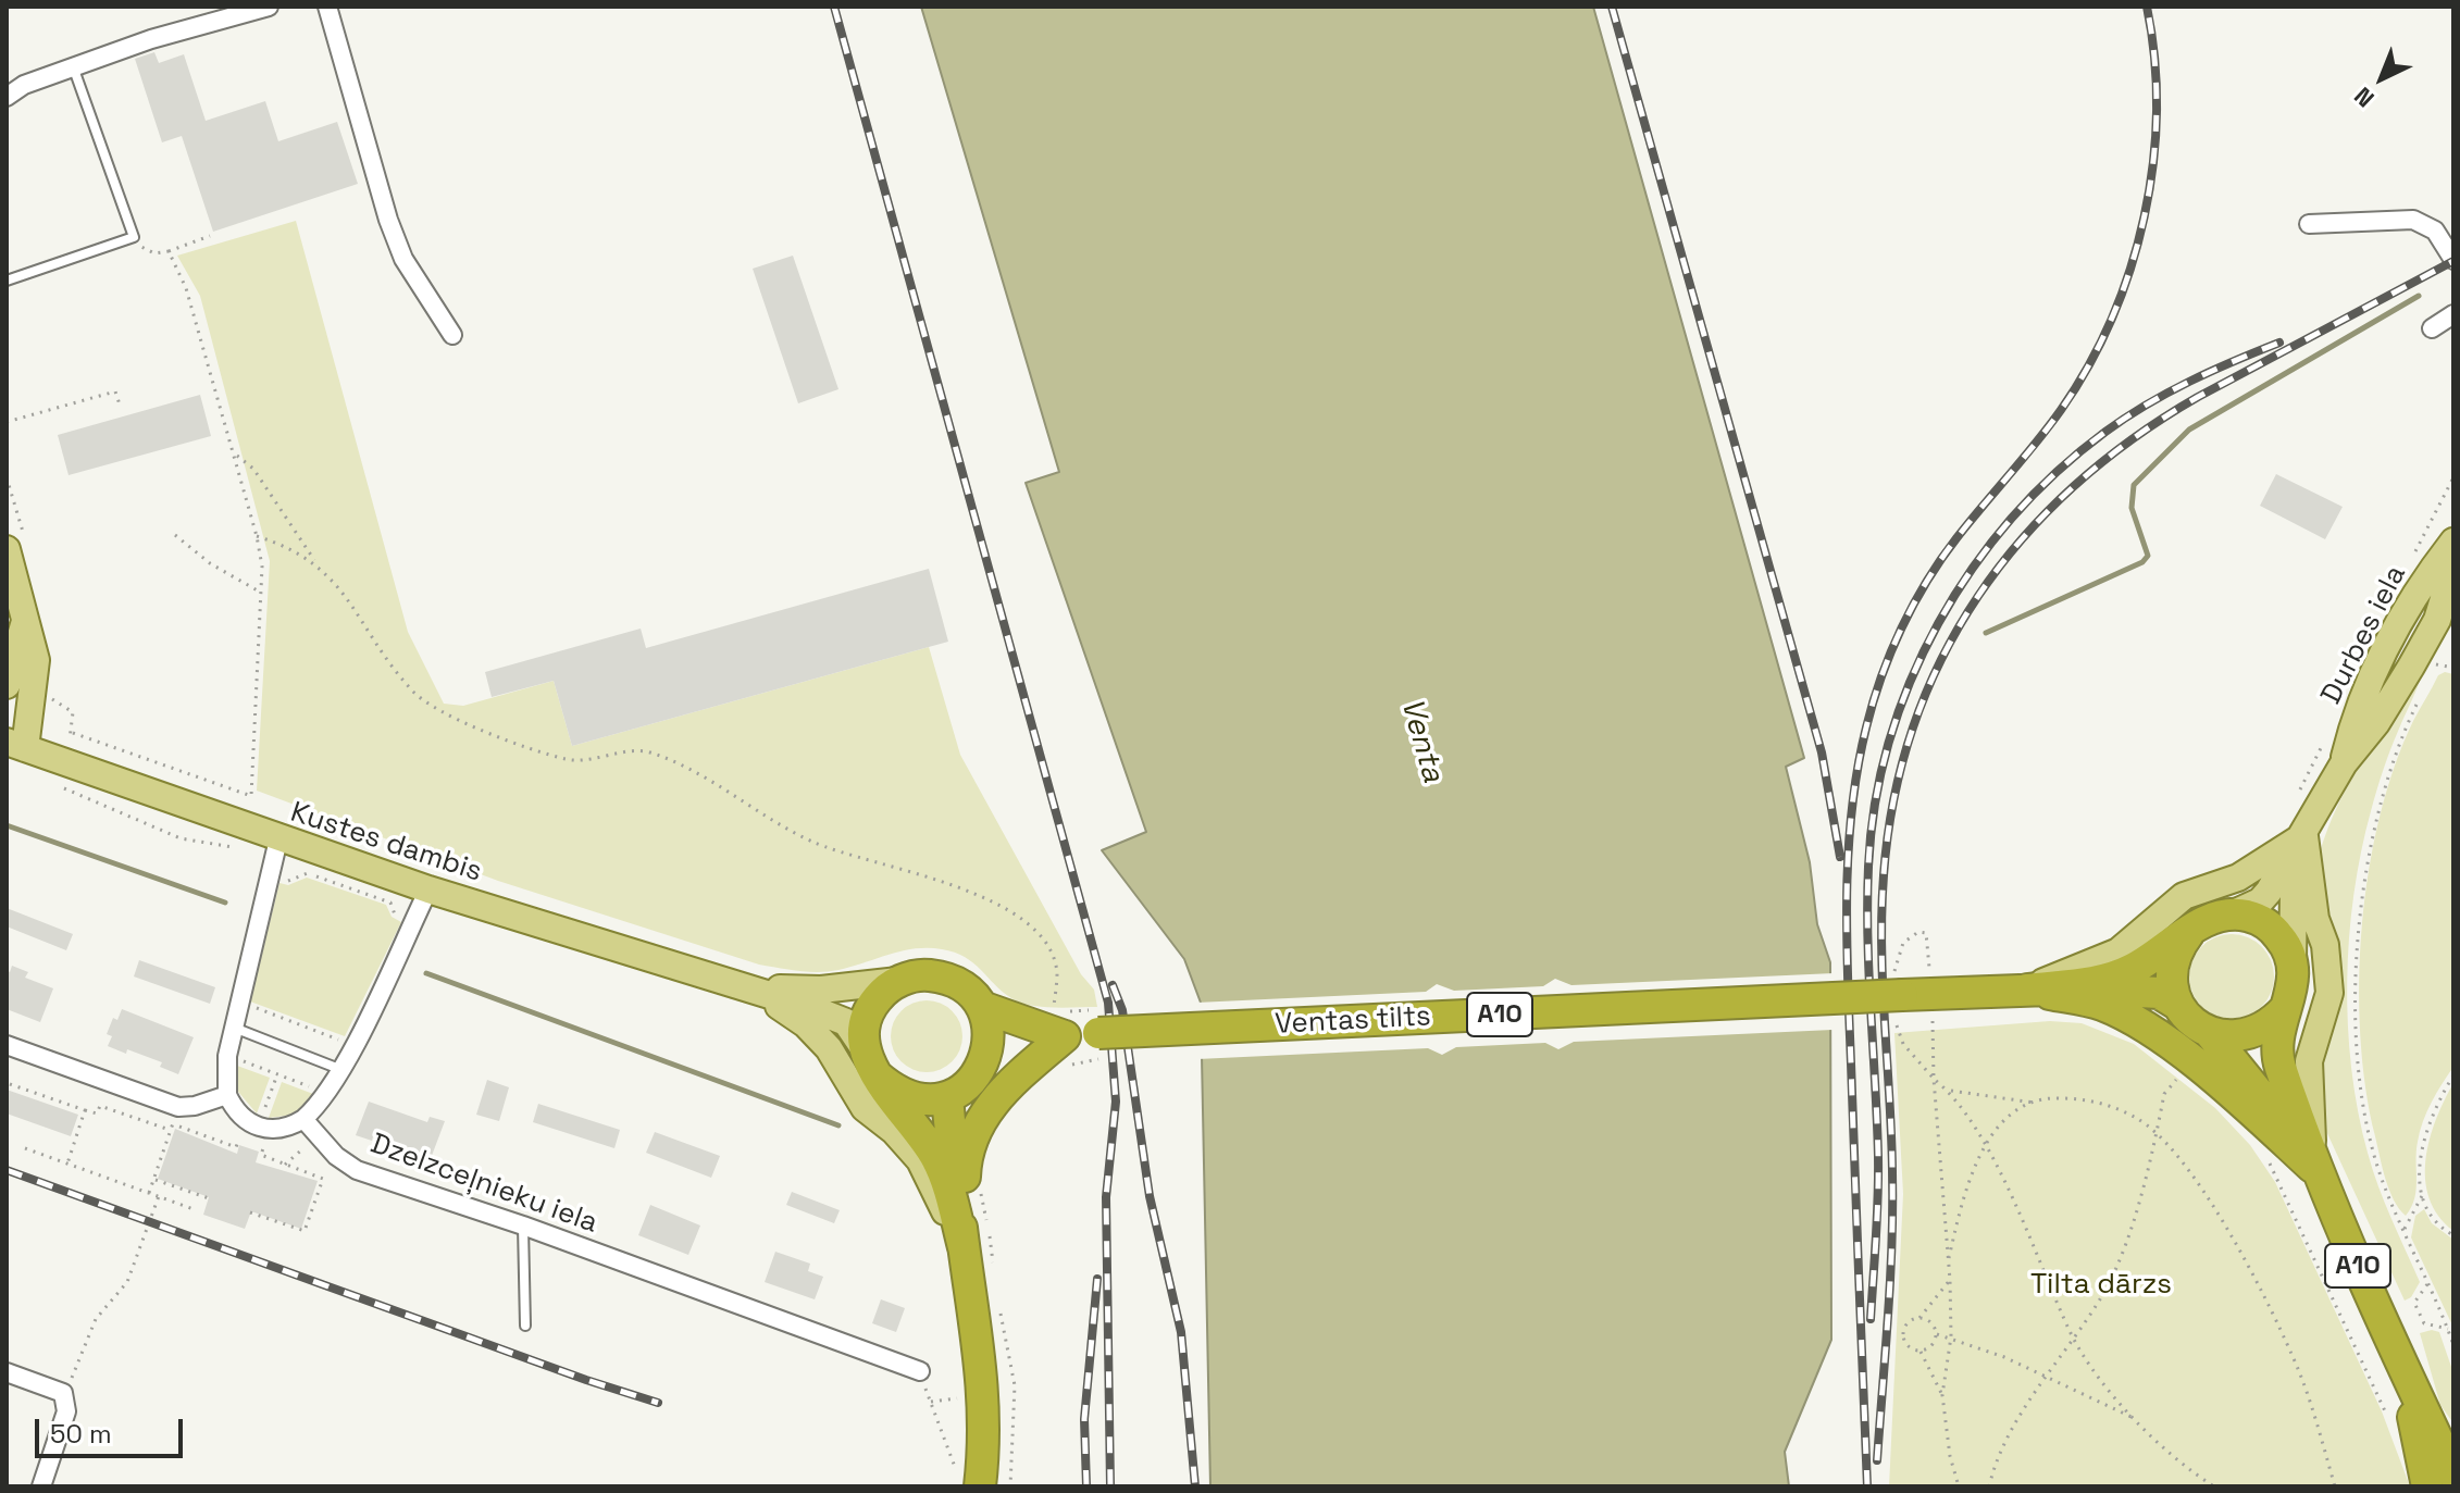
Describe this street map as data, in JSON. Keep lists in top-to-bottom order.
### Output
{
  "streets": {
    "highway": ["A10", "Ventas tilts"],
    "main road": ["Durbes iela", "Kustes dambis"],
    "street": ["Dzelzceļnieku iela"]
  },
  "crossings": [
    ["A10", "Ventas tilts"]
  ],
  "water": ["Venta"],
  "parks": ["Tilta dārzs"],
  "scale_bar": "50 m",
  "north": "bottom left"
}
